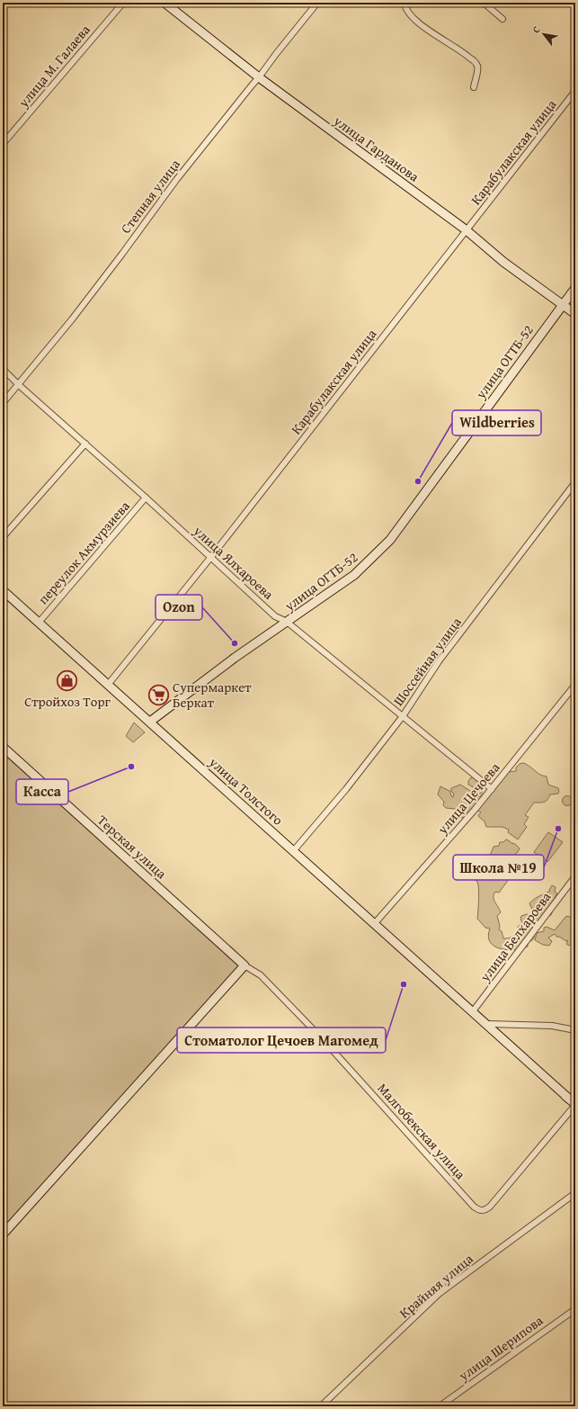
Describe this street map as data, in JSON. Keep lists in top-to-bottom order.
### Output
{
  "streets": {
    "street": [
      "улица М. Галаева",
      "улица Гарданова",
      "Карабулакская улица",
      "Степная улица",
      "улица ОГТБ-52",
      "переулок Акмурзиева",
      "улица Ялхароева",
      "Шоссейная улица",
      "улица Толстого",
      "улица Цечоева",
      "Терская улица",
      "улица Белхароева",
      "Малгобекская улица",
      "Крайняя улица",
      "улица Шерипова"
    ]
  },
  "crossings": [
    ["улица Гарданова", "Карабулакская улица"],
    ["улица Гарданова", "Степная улица"],
    ["улица Гарданова", "улица ОГТБ-52"],
    ["Карабулакская улица", "улица Ялхароева"],
    ["Карабулакская улица", "улица Толстого"],
    ["Степная улица", "улица Ялхароева"],
    ["улица ОГТБ-52", "улица Ялхароева"],
    ["улица ОГТБ-52", "улица Толстого"],
    ["переулок Акмурзиева", "улица Ялхароева"],
    ["переулок Акмурзиева", "улица Толстого"],
    ["улица Ялхароева", "Шоссейная улица"],
    ["улица Ялхароева", "улица Цечоева"],
    ["Шоссейная улица", "улица Толстого"],
    ["улица Толстого", "улица Цечоева"],
    ["улица Толстого", "улица Белхароева"],
    ["Терская улица", "Малгобекская улица"]
  ],
  "places": {
    "other": [
      "Wildberries",
      "Ozon",
      "Касса",
      "Школа №19",
      "Стоматолог Цечоев Магомед"
    ],
    "shop": ["Стройхоз Торг"],
    "supermarket": ["Супермаркет Беркат"]
  },
  "north": "top left"
}
